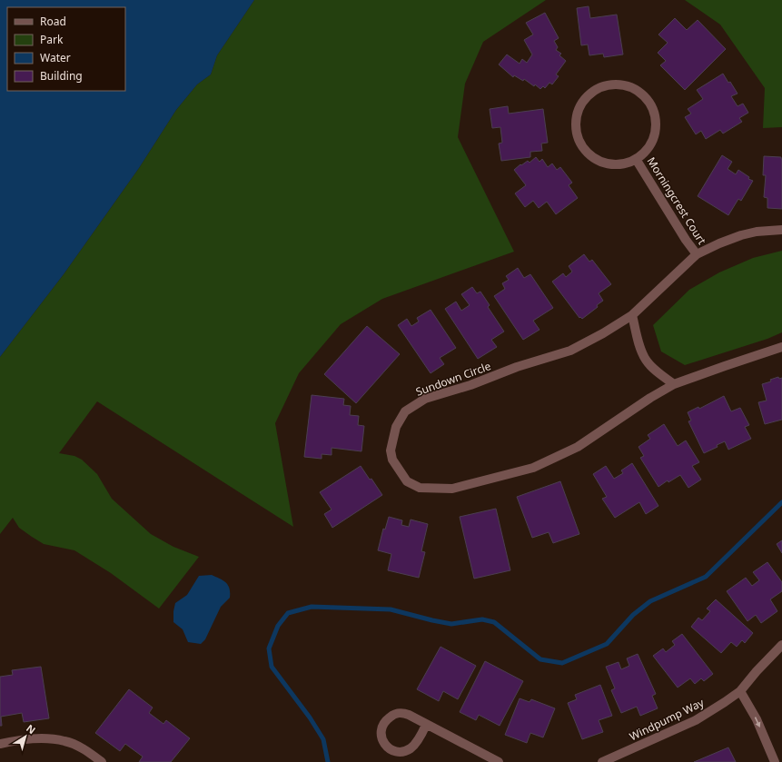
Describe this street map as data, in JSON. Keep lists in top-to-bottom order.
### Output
{
  "streets": {
    "street": ["Morningcrest Court", "Sundown Circle", "Windpump Way"]
  },
  "crossings": [
    ["Morningcrest Court", "Sundown Circle"]
  ],
  "legend": [
    "Road",
    "Park",
    "Water",
    "Building"
  ],
  "north": "top right"
}
